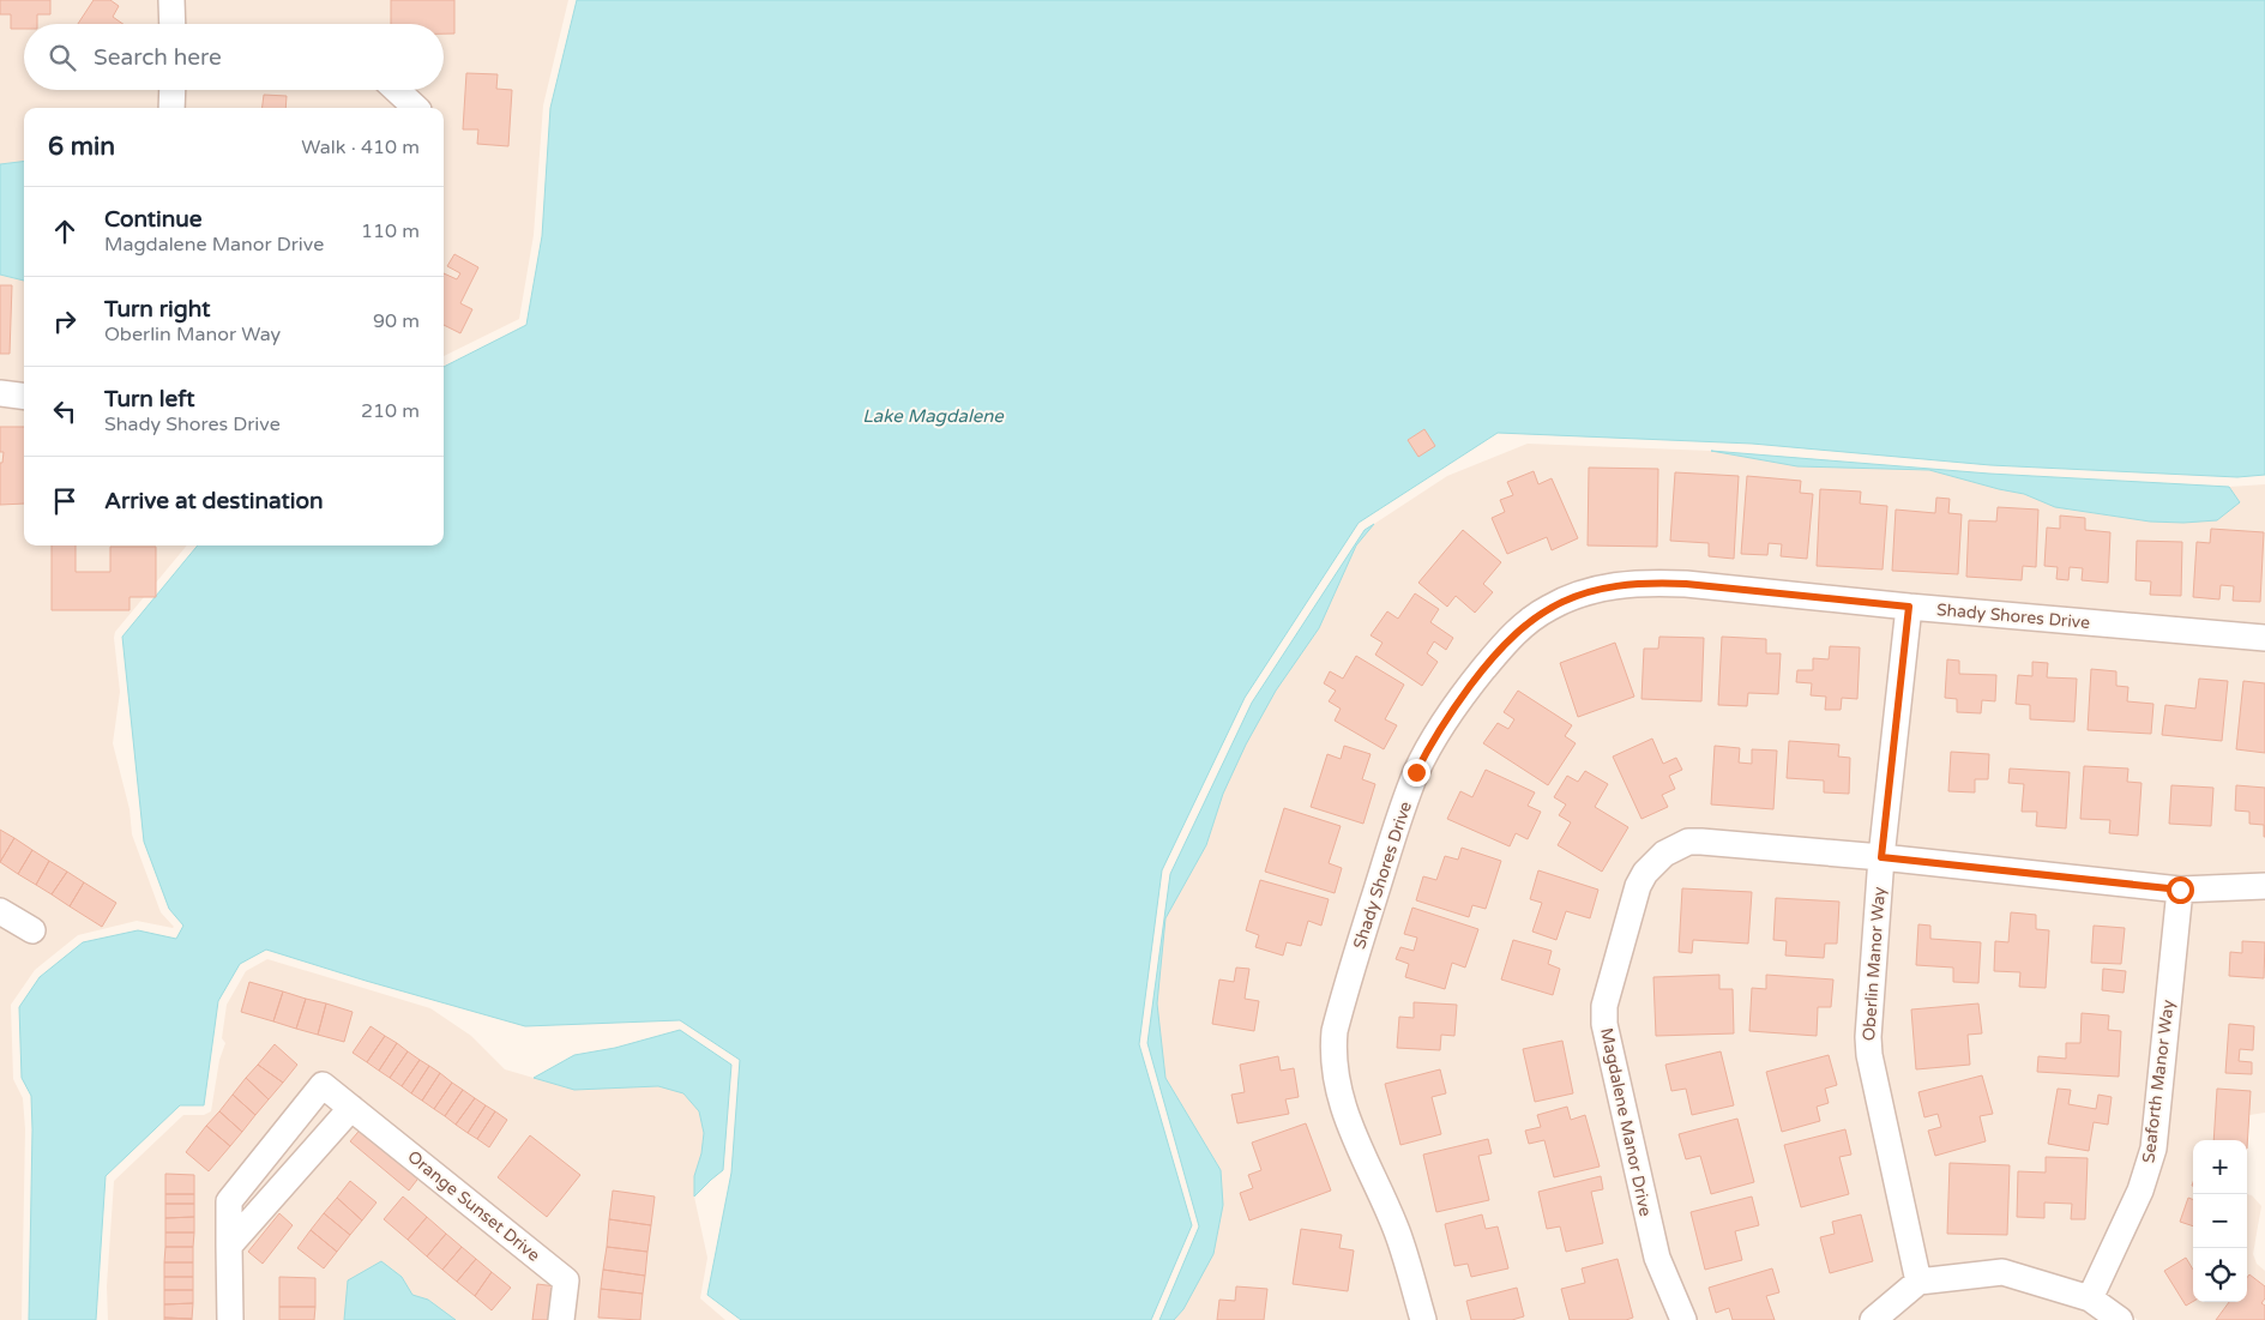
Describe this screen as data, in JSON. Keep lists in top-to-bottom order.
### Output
{
  "streets": {
    "street": [
      "Shady Shores Drive",
      "Oberlin Manor Way",
      "Seaforth Manor Way",
      "Magdalene Manor Drive",
      "Orange Sunset Drive"
    ]
  },
  "crossings": [
    ["Shady Shores Drive", "Oberlin Manor Way"],
    ["Oberlin Manor Way", "Magdalene Manor Drive"],
    ["Seaforth Manor Way", "Magdalene Manor Drive"]
  ],
  "water": ["Lake Magdalene"],
  "page": {
    "search": "Search here",
    "heading": ["6 min", "Walk · 410 m"],
    "list": [
      ["Continue", "Magdalene Manor Drive", "110 m"],
      ["Turn right", "Oberlin Manor Way", "90 m"],
      ["Turn left", "Shady Shores Drive", "210 m"],
      "Arrive at destination"
    ],
    "map_buttons": ["+", "−"]
  }
}
